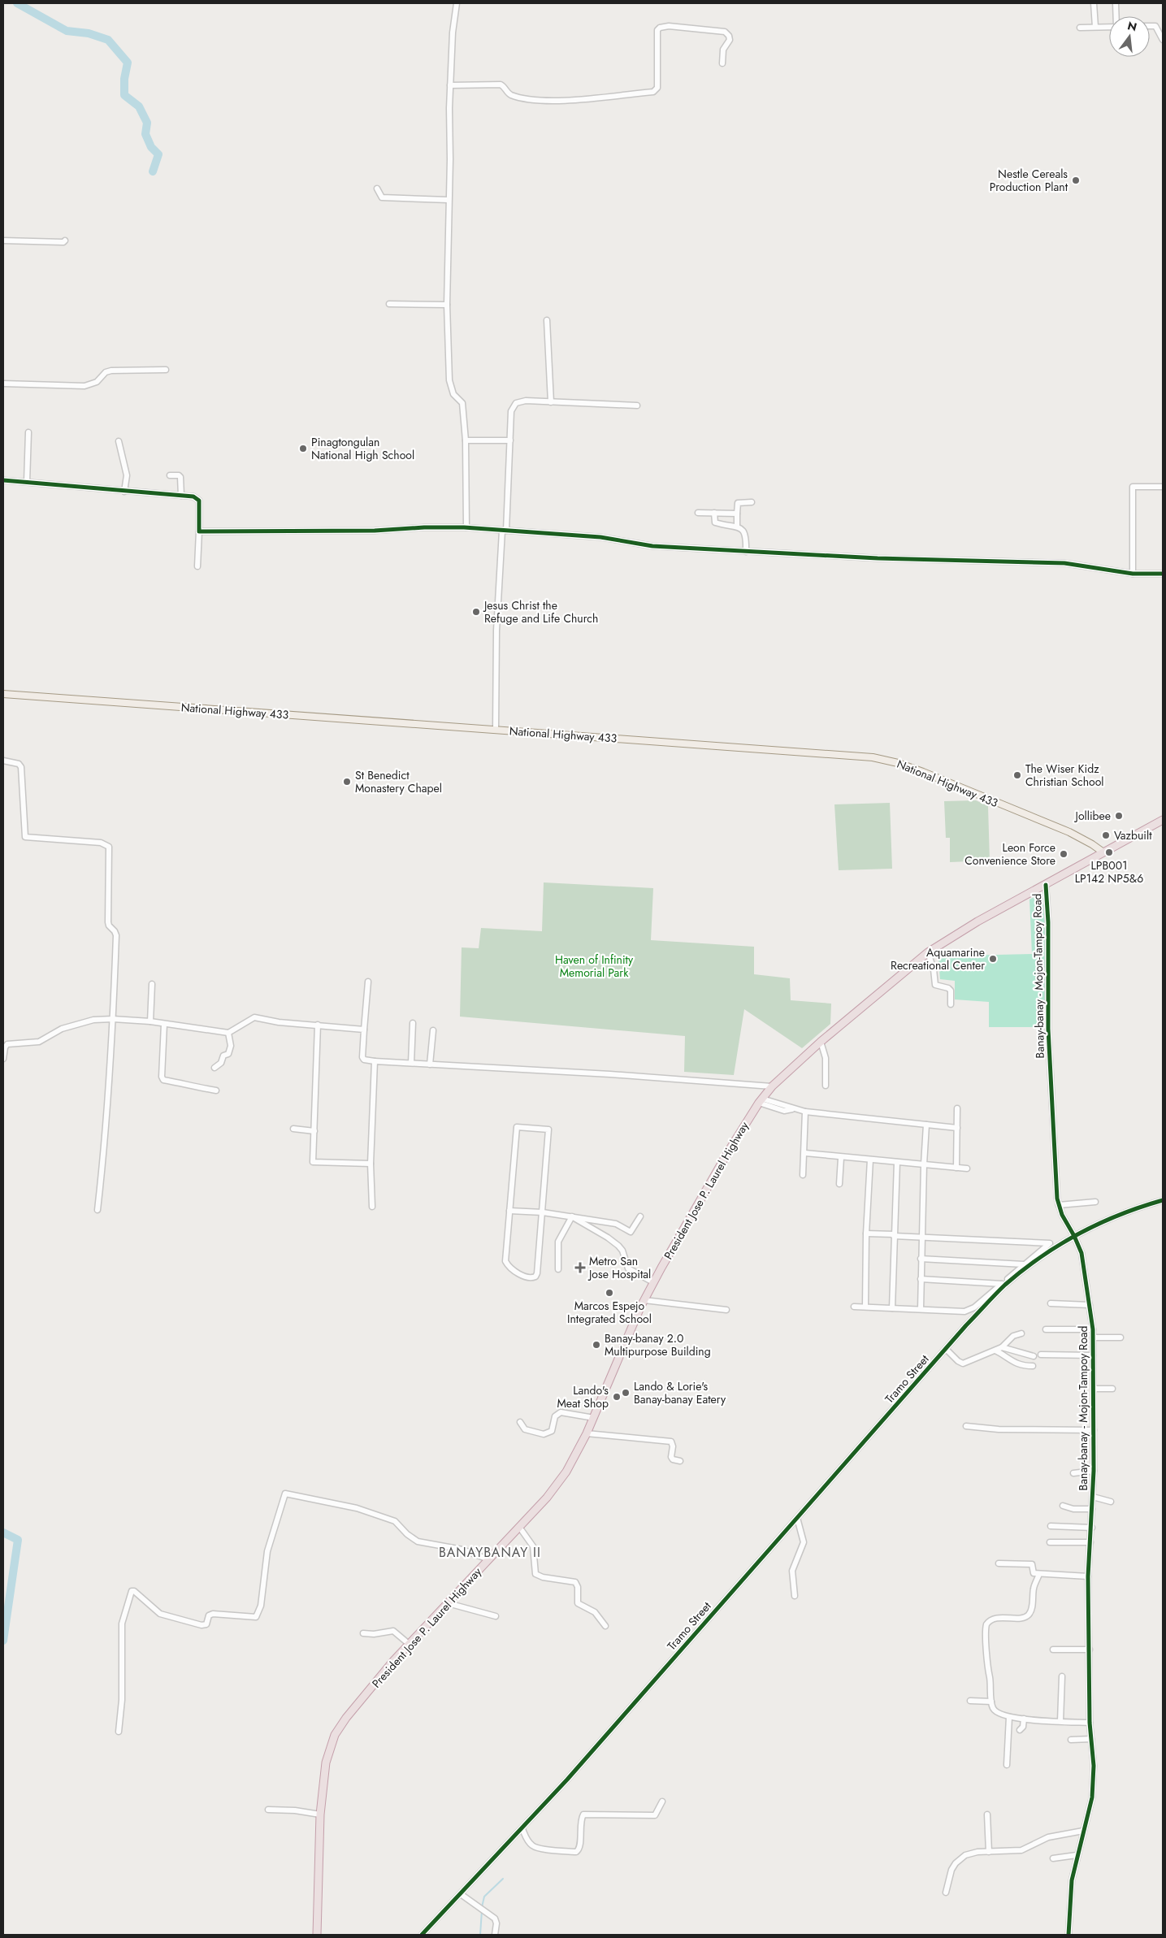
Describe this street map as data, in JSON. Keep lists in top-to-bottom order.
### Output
{
  "streets": {
    "highway": ["President Jose P. Laurel Highway"],
    "main road": ["National Highway 433"],
    "street": ["Banay-banay - Mojon-Tampoy Road", "Tramo Street"]
  },
  "crossings": [
    ["National Highway 433", "President Jose P. Laurel Highway"],
    ["Banay-banay - Mojon-Tampoy Road", "President Jose P. Laurel Highway"],
    ["Banay-banay - Mojon-Tampoy Road", "Tramo Street"]
  ],
  "districts": ["BANAYBANAY II"],
  "parks": ["Haven of Infinity Memorial Park"],
  "places": {
    "other": [
      "Nestle Cereals Production Plant",
      "Pinagtongulan National High School",
      "Jesus Christ the Refuge and Life Church",
      "The Wiser Kidz Christian School",
      "St Benedict Monastery Chapel",
      "Jollibee",
      "Vazbuilt",
      "LPB001 LP142 NP5&6",
      "Leon Force Convenience Store",
      "Aquamarine Recreational Center",
      "Marcos Espejo Integrated School",
      "Banay-banay 2.0 Multipurpose Building",
      "Lando & Lorie's Banay-banay Eatery",
      "Lando's Meat Shop"
    ],
    "health": ["Metro San Jose Hospital"]
  },
  "north": "top"
}
